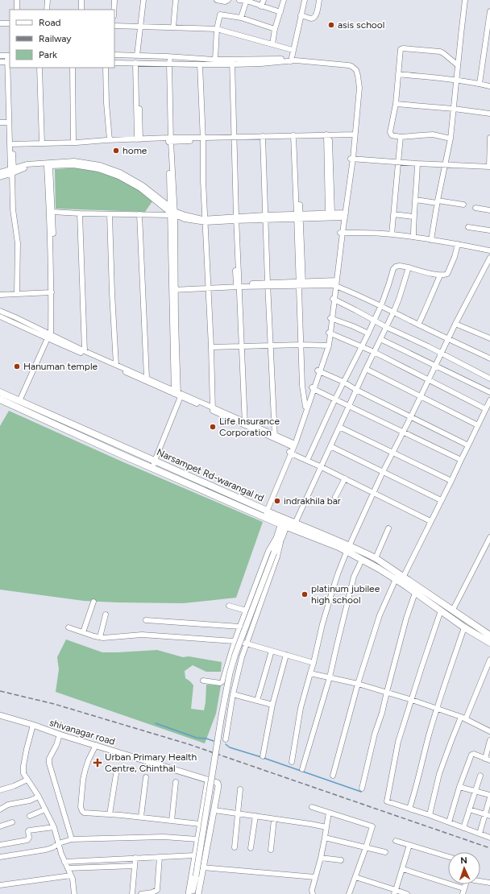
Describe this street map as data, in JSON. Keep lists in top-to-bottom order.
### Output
{
  "streets": {
    "main road": ["Narsampet Rd-warangal rd"],
    "street": ["shivanagar road"]
  },
  "places": {
    "other": [
      "asis school",
      "home",
      "Hanuman temple",
      "Life Insurance Corporation",
      "indrakhila bar",
      "platinum jubilee high school"
    ],
    "health": ["Urban Primary Health Centre, Chinthal"]
  },
  "legend": ["Road", "Railway", "Park"],
  "north": "top"
}
